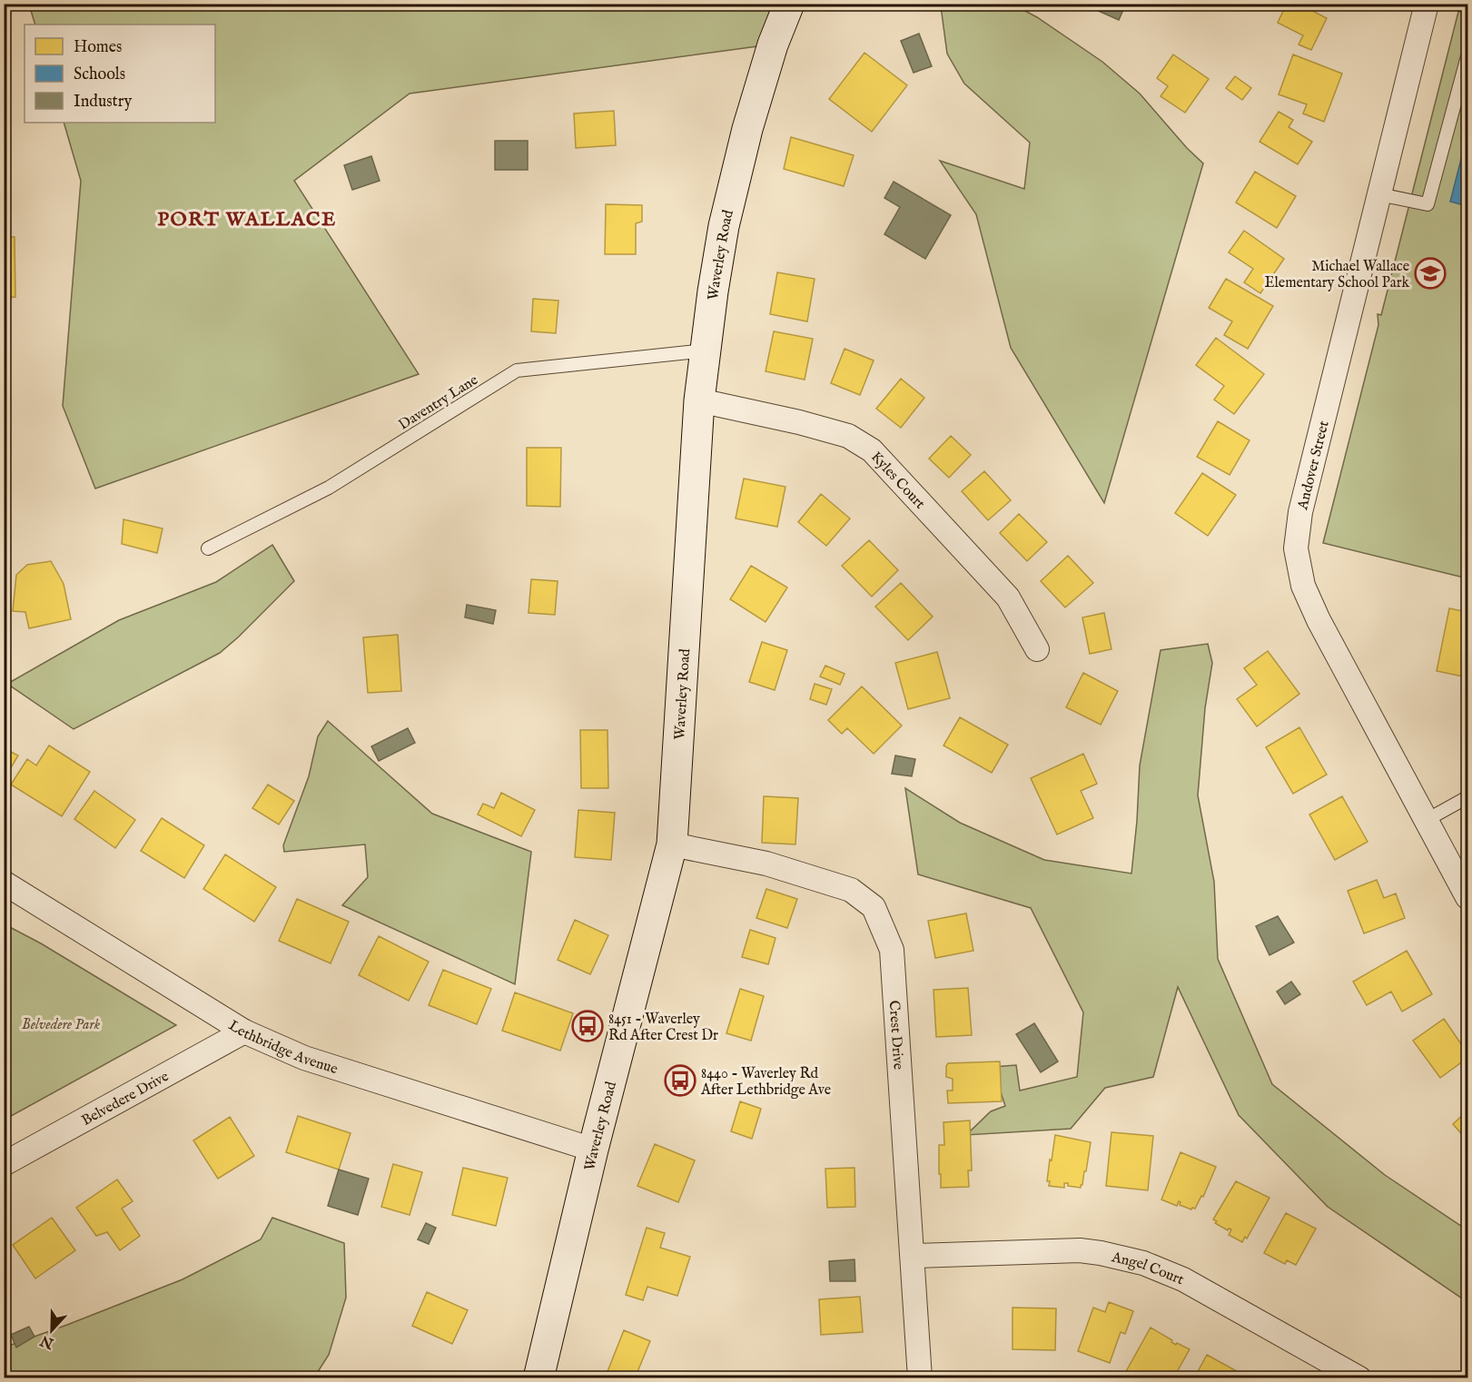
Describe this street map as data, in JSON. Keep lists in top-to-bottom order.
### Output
{
  "streets": {
    "main road": ["Waverley Road"],
    "street": [
      "Andover Street",
      "Kyles Court",
      "Crest Drive",
      "Lethbridge Avenue",
      "Belvedere Drive",
      "Angel Court"
    ],
    "lane": ["Daventry Lane"]
  },
  "crossings": [
    ["Waverley Road", "Daventry Lane"],
    ["Waverley Road", "Kyles Court"],
    ["Waverley Road", "Crest Drive"],
    ["Waverley Road", "Lethbridge Avenue"],
    ["Crest Drive", "Angel Court"],
    ["Lethbridge Avenue", "Belvedere Drive"]
  ],
  "districts": ["PORT WALLACE"],
  "parks": ["Belvedere Park"],
  "places": {
    "school or university": ["Michael Wallace Elementary School Park"],
    "bus stop": ["8451 - Waverley Rd After Crest Dr", "8440 - Waverley Rd After Lethbridge Ave"]
  },
  "legend": ["Homes", "Schools", "Industry"],
  "north": "bottom"
}
